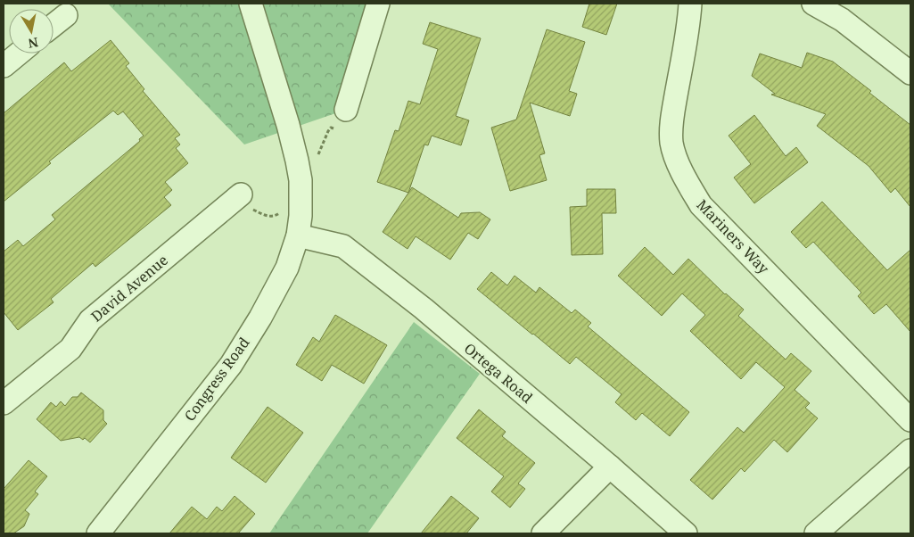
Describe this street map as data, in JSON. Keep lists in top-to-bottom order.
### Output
{
  "streets": {
    "street": [
      "Mariners Way",
      "David Avenue",
      "Ortega Road",
      "Congress Road"
    ]
  },
  "crossings": [
    ["Ortega Road", "Congress Road"]
  ],
  "north": "bottom"
}
